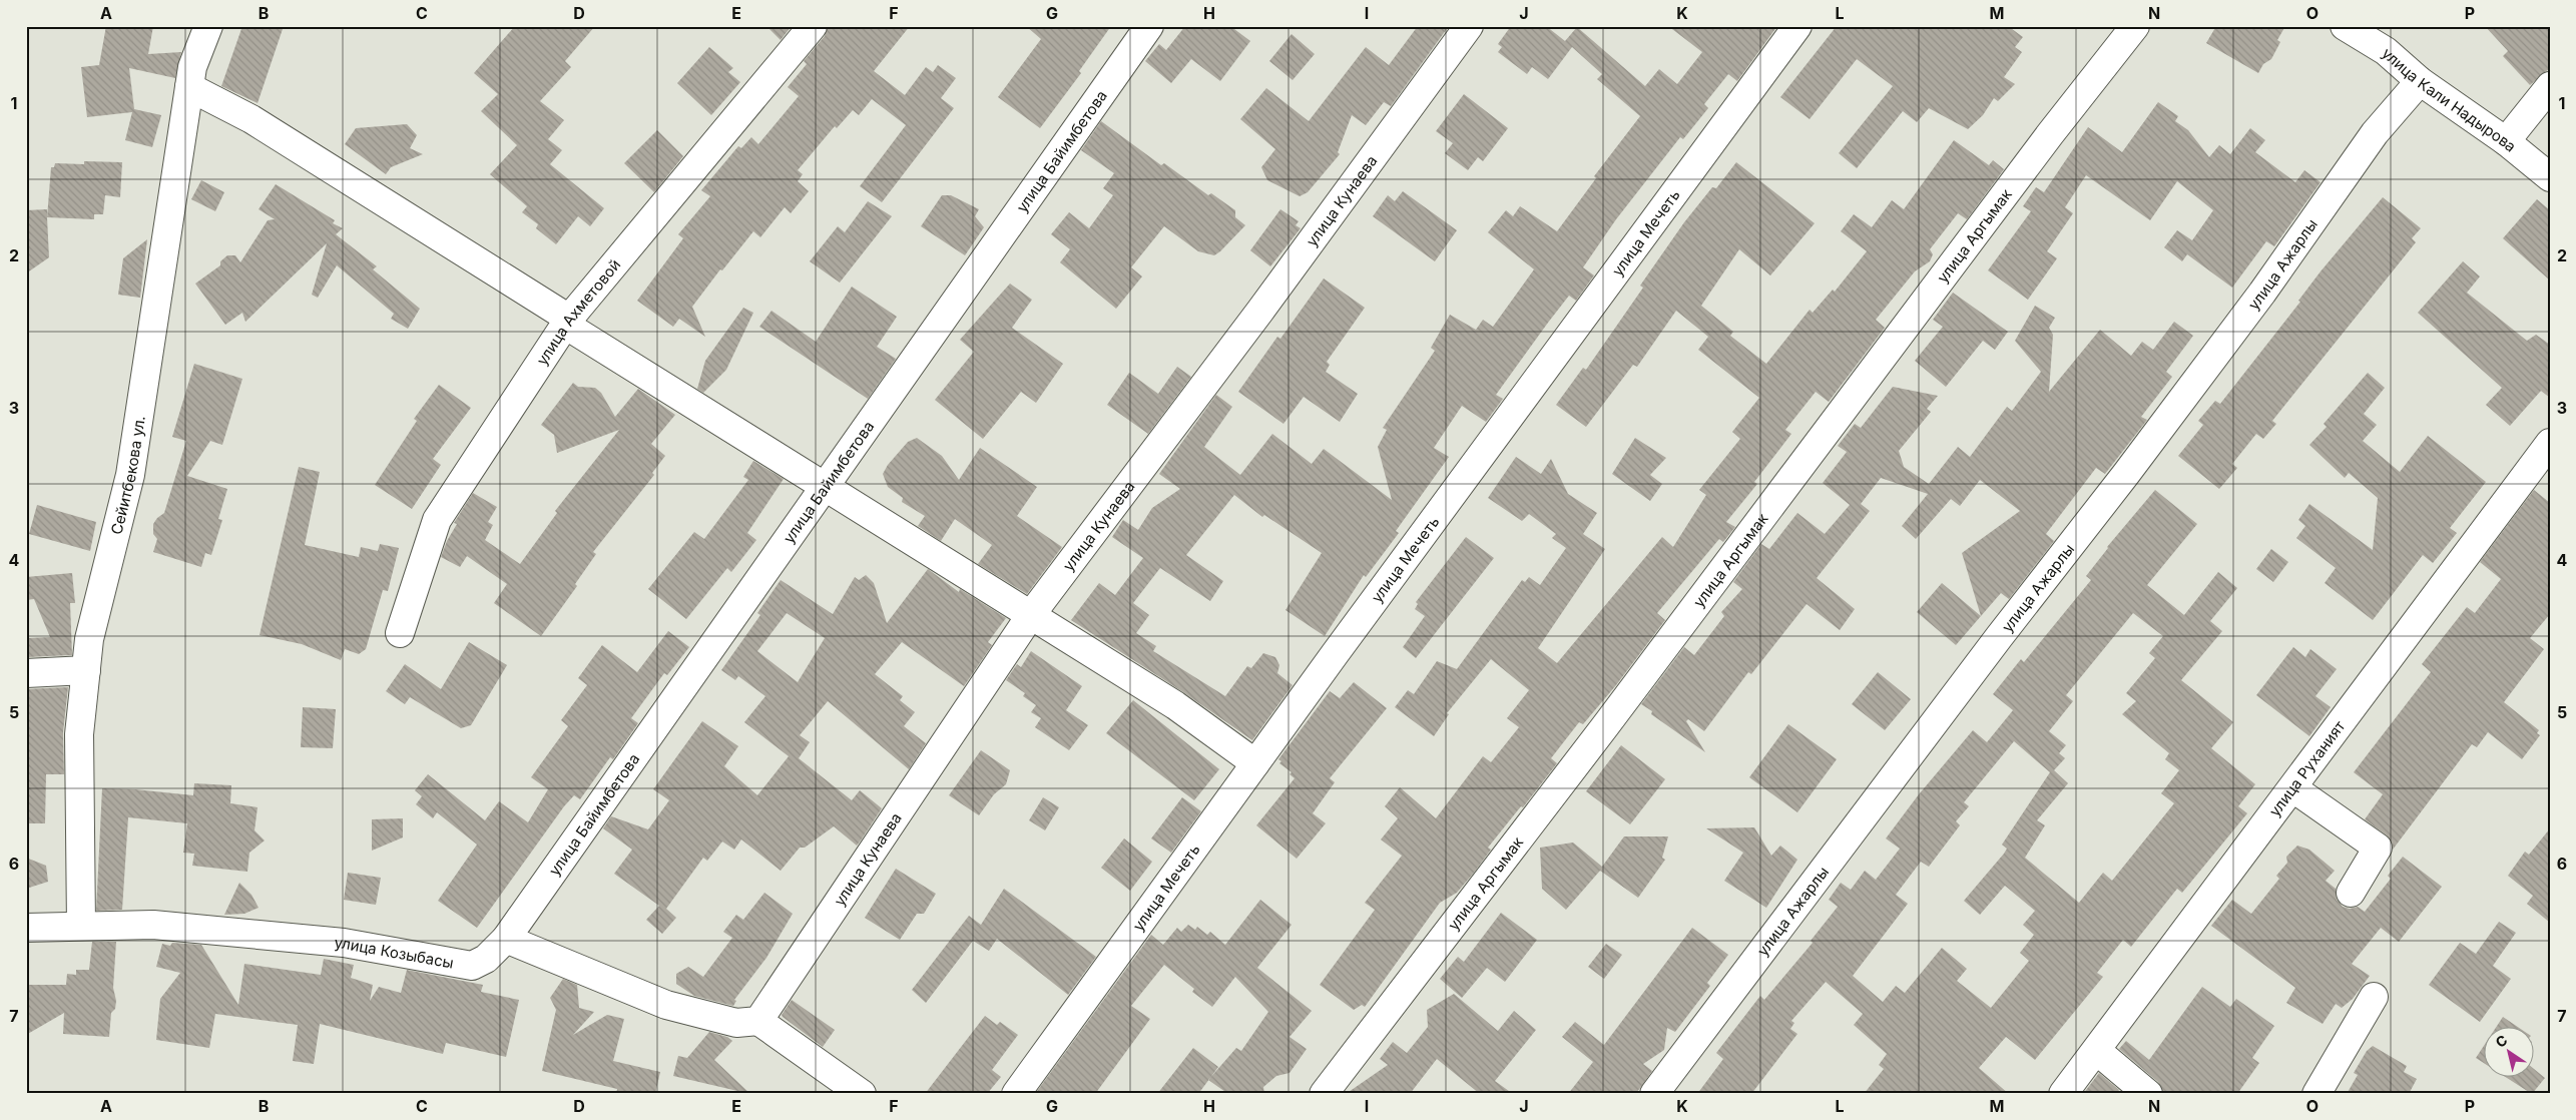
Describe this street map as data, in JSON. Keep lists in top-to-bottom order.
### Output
{
  "streets": {
    "street": [
      "улица Кали Надырова",
      "улица Байимбетова",
      "улица Кунаева",
      "улица Мечеть",
      "улица Аргымак",
      "улица Ажарлы",
      "улица Ахметовой",
      "Сейитбекова ул.",
      "улица Руханият",
      "улица Козыбасы"
    ]
  },
  "crossings": [
    ["улица Кали Надырова", "улица Ажарлы"],
    ["улица Байимбетова", "улица Козыбасы"],
    ["Сейитбекова ул.", "улица Козыбасы"]
  ],
  "north": "top left",
  "grid": {
    "columns": [
      "A",
      "B",
      "C",
      "D",
      "E",
      "F",
      "G",
      "H",
      "I",
      "J",
      "K",
      "L",
      "M",
      "N",
      "O",
      "P"
    ],
    "rows": [
      "1",
      "2",
      "3",
      "4",
      "5",
      "6",
      "7"
    ]
  }
}
